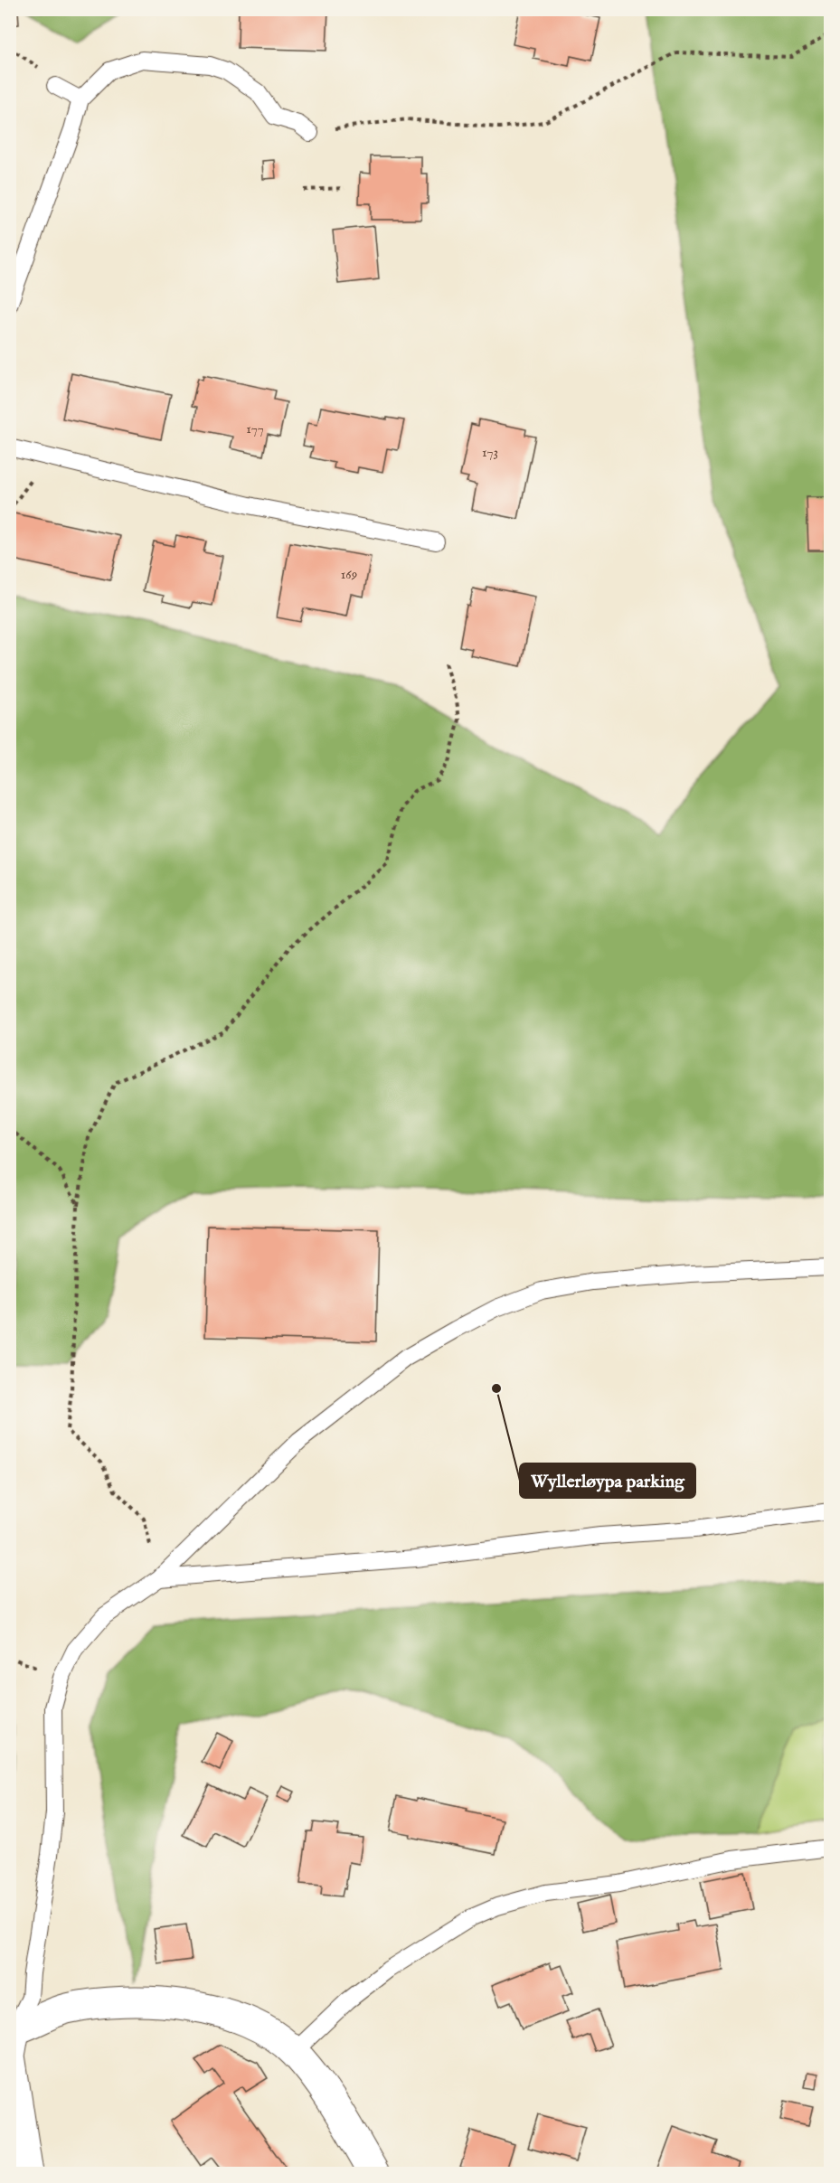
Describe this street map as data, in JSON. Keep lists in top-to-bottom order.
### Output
{
  "places": ["Wyllerløypa parking"],
  "house_numbers": ["177", "173", "169"]
}
